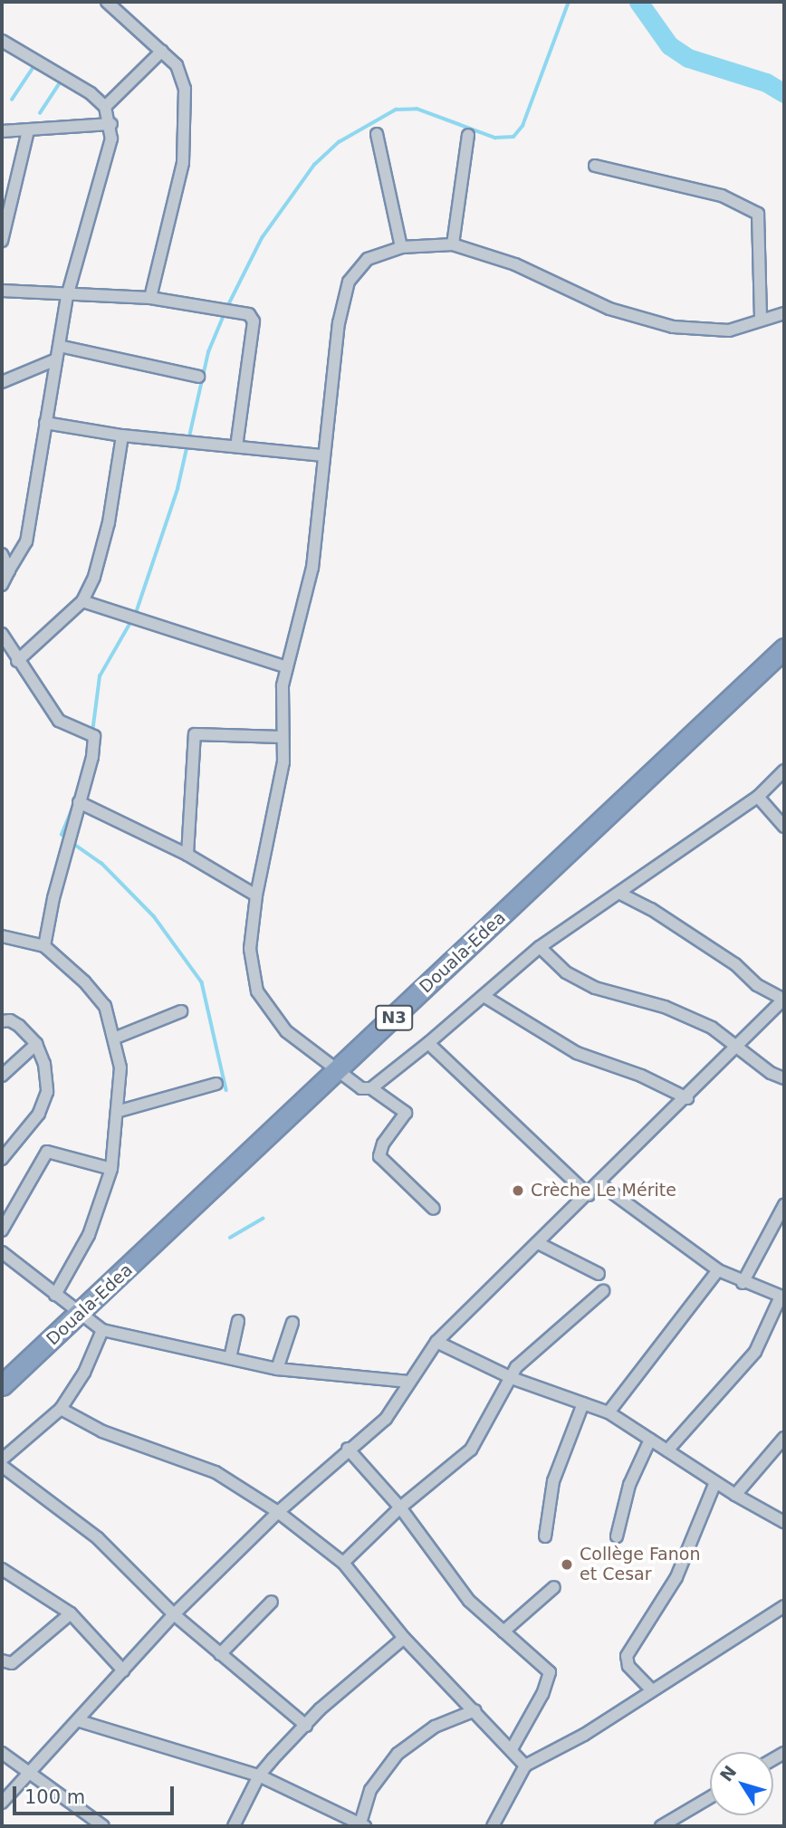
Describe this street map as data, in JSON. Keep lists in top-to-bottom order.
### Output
{
  "streets": {
    "highway": ["Douala-Edea", "N3"]
  },
  "places": ["Crèche Le Mérite", "Collège Fanon et Cesar"],
  "scale_bar": "100 m",
  "north": "top left"
}
